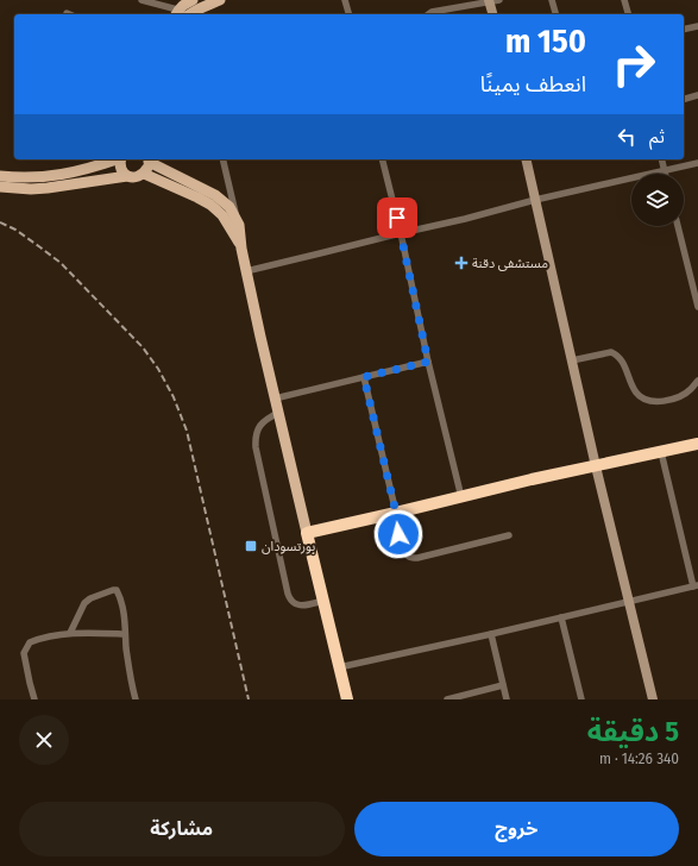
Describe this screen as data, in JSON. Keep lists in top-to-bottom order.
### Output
{
  "places": {
    "health": ["مستشفى دقنة"],
    "transit": ["بورتسودان"]
  },
  "page": {
    "turn": ["150 m", "انعطف يمينًا"],
    "then": "ثم",
    "heading": ["5 دقيقة", "340 m · 14:26"],
    "buttons": ["خروج", "مشاركة"]
  }
}
